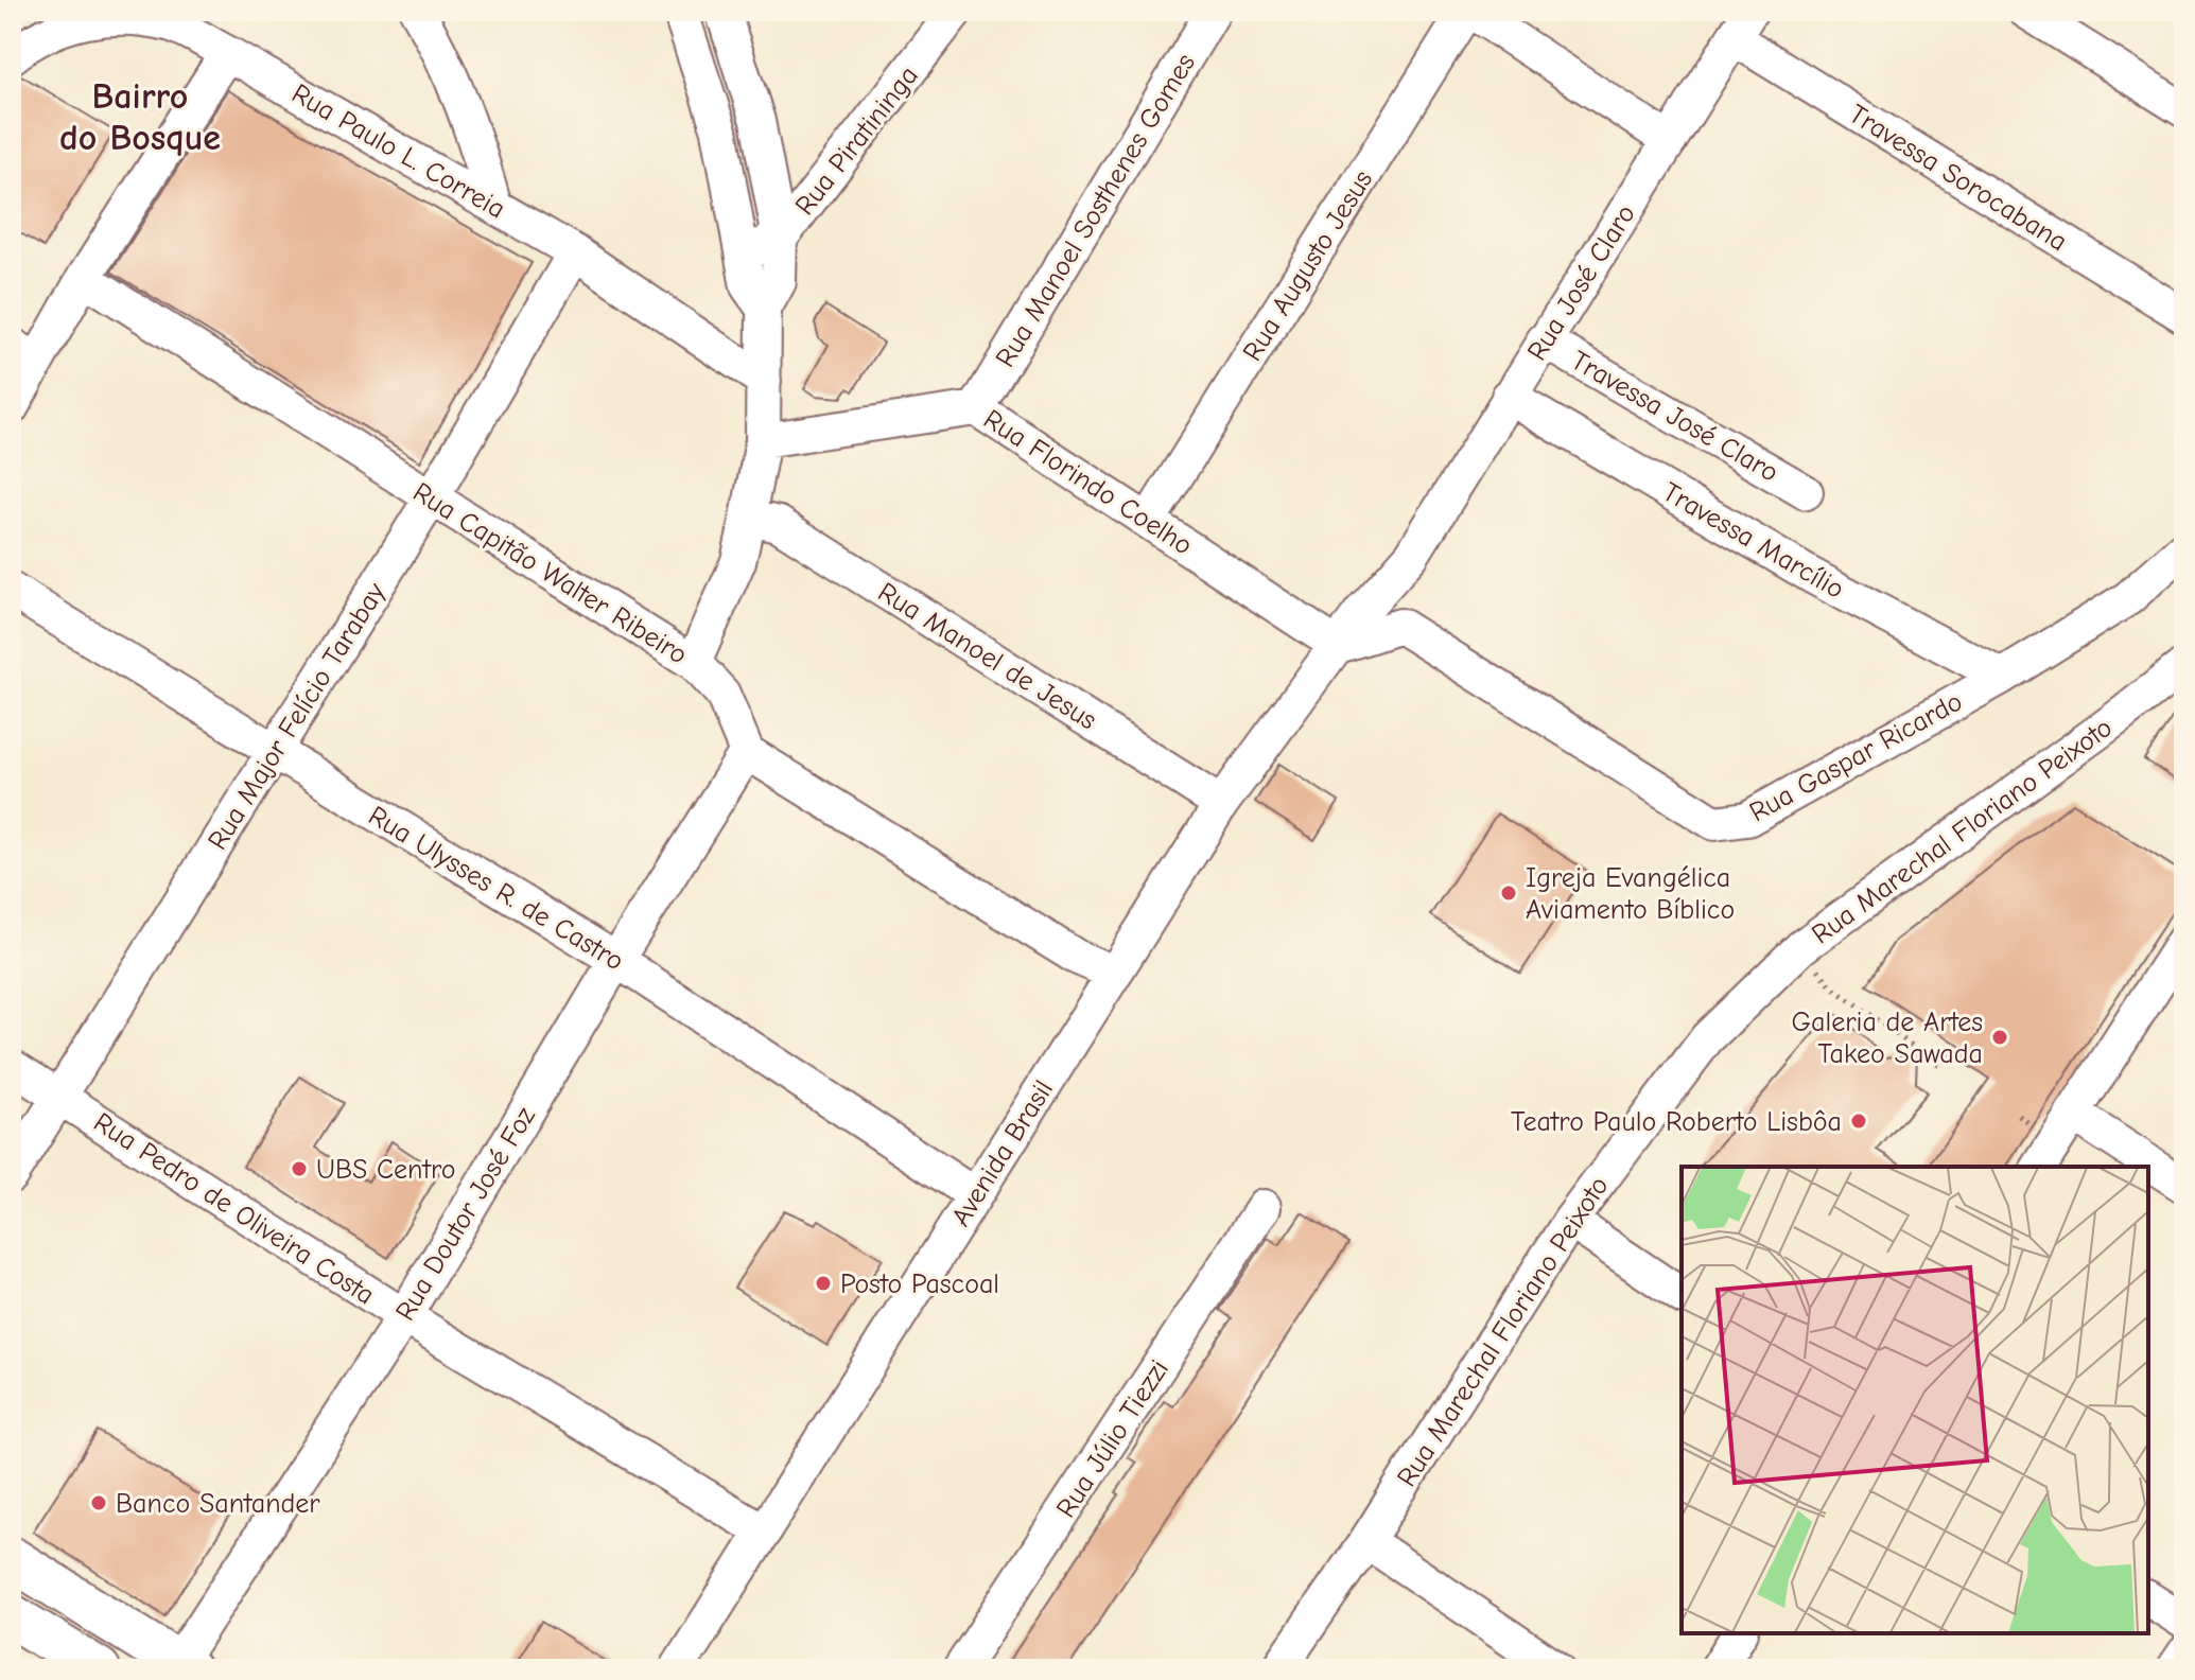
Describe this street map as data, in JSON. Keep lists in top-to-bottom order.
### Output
{
  "streets": {
    "street": [
      "Rua Piratininga",
      "Rua Paulo L. Correia",
      "Travessa Sorocabana",
      "Rua Manoel Sosthenes Gomes",
      "Rua Augusto Jesus",
      "Rua José Claro",
      "Travessa José Claro",
      "Rua Florindo Coelho",
      "Travessa Marcílio",
      "Rua Capitão Walter Ribeiro",
      "Rua Manoel de Jesus",
      "Rua Major Felício Tarabay",
      "Rua Gaspar Ricardo",
      "Rua Marechal Floriano Peixoto",
      "Rua Ulysses R. de Castro",
      "Avenida Brasil",
      "Rua Pedro de Oliveira Costa",
      "Rua Doutor José Foz",
      "Rua Júlio Tiezzi"
    ]
  },
  "crossings": [
    ["Rua Paulo L. Correia", "Rua Major Felício Tarabay"],
    ["Travessa Sorocabana", "Rua José Claro"],
    ["Rua Manoel Sosthenes Gomes", "Rua Florindo Coelho"],
    ["Rua Augusto Jesus", "Rua Florindo Coelho"],
    ["Rua José Claro", "Travessa José Claro"],
    ["Rua José Claro", "Rua Florindo Coelho"],
    ["Rua José Claro", "Travessa Marcílio"],
    ["Rua José Claro", "Rua Gaspar Ricardo"],
    ["Rua José Claro", "Avenida Brasil"],
    ["Rua Florindo Coelho", "Avenida Brasil"],
    ["Travessa Marcílio", "Rua Gaspar Ricardo"],
    ["Rua Capitão Walter Ribeiro", "Rua Major Felício Tarabay"],
    ["Rua Capitão Walter Ribeiro", "Rua Doutor José Foz"],
    ["Rua Manoel de Jesus", "Avenida Brasil"],
    ["Rua Major Felício Tarabay", "Rua Ulysses R. de Castro"],
    ["Rua Major Felício Tarabay", "Rua Pedro de Oliveira Costa"],
    ["Rua Ulysses R. de Castro", "Avenida Brasil"],
    ["Rua Ulysses R. de Castro", "Rua Doutor José Foz"],
    ["Avenida Brasil", "Rua Pedro de Oliveira Costa"],
    ["Rua Pedro de Oliveira Costa", "Rua Doutor José Foz"]
  ],
  "districts": ["Bairro do Bosque"],
  "places": [
    "Igreja Evangélica Aviamento Bíblico",
    "Galeria de Artes Takeo Sawada",
    "Teatro Paulo Roberto Lisbôa",
    "UBS Centro",
    "Posto Pascoal",
    "Banco Santander"
  ]
}
